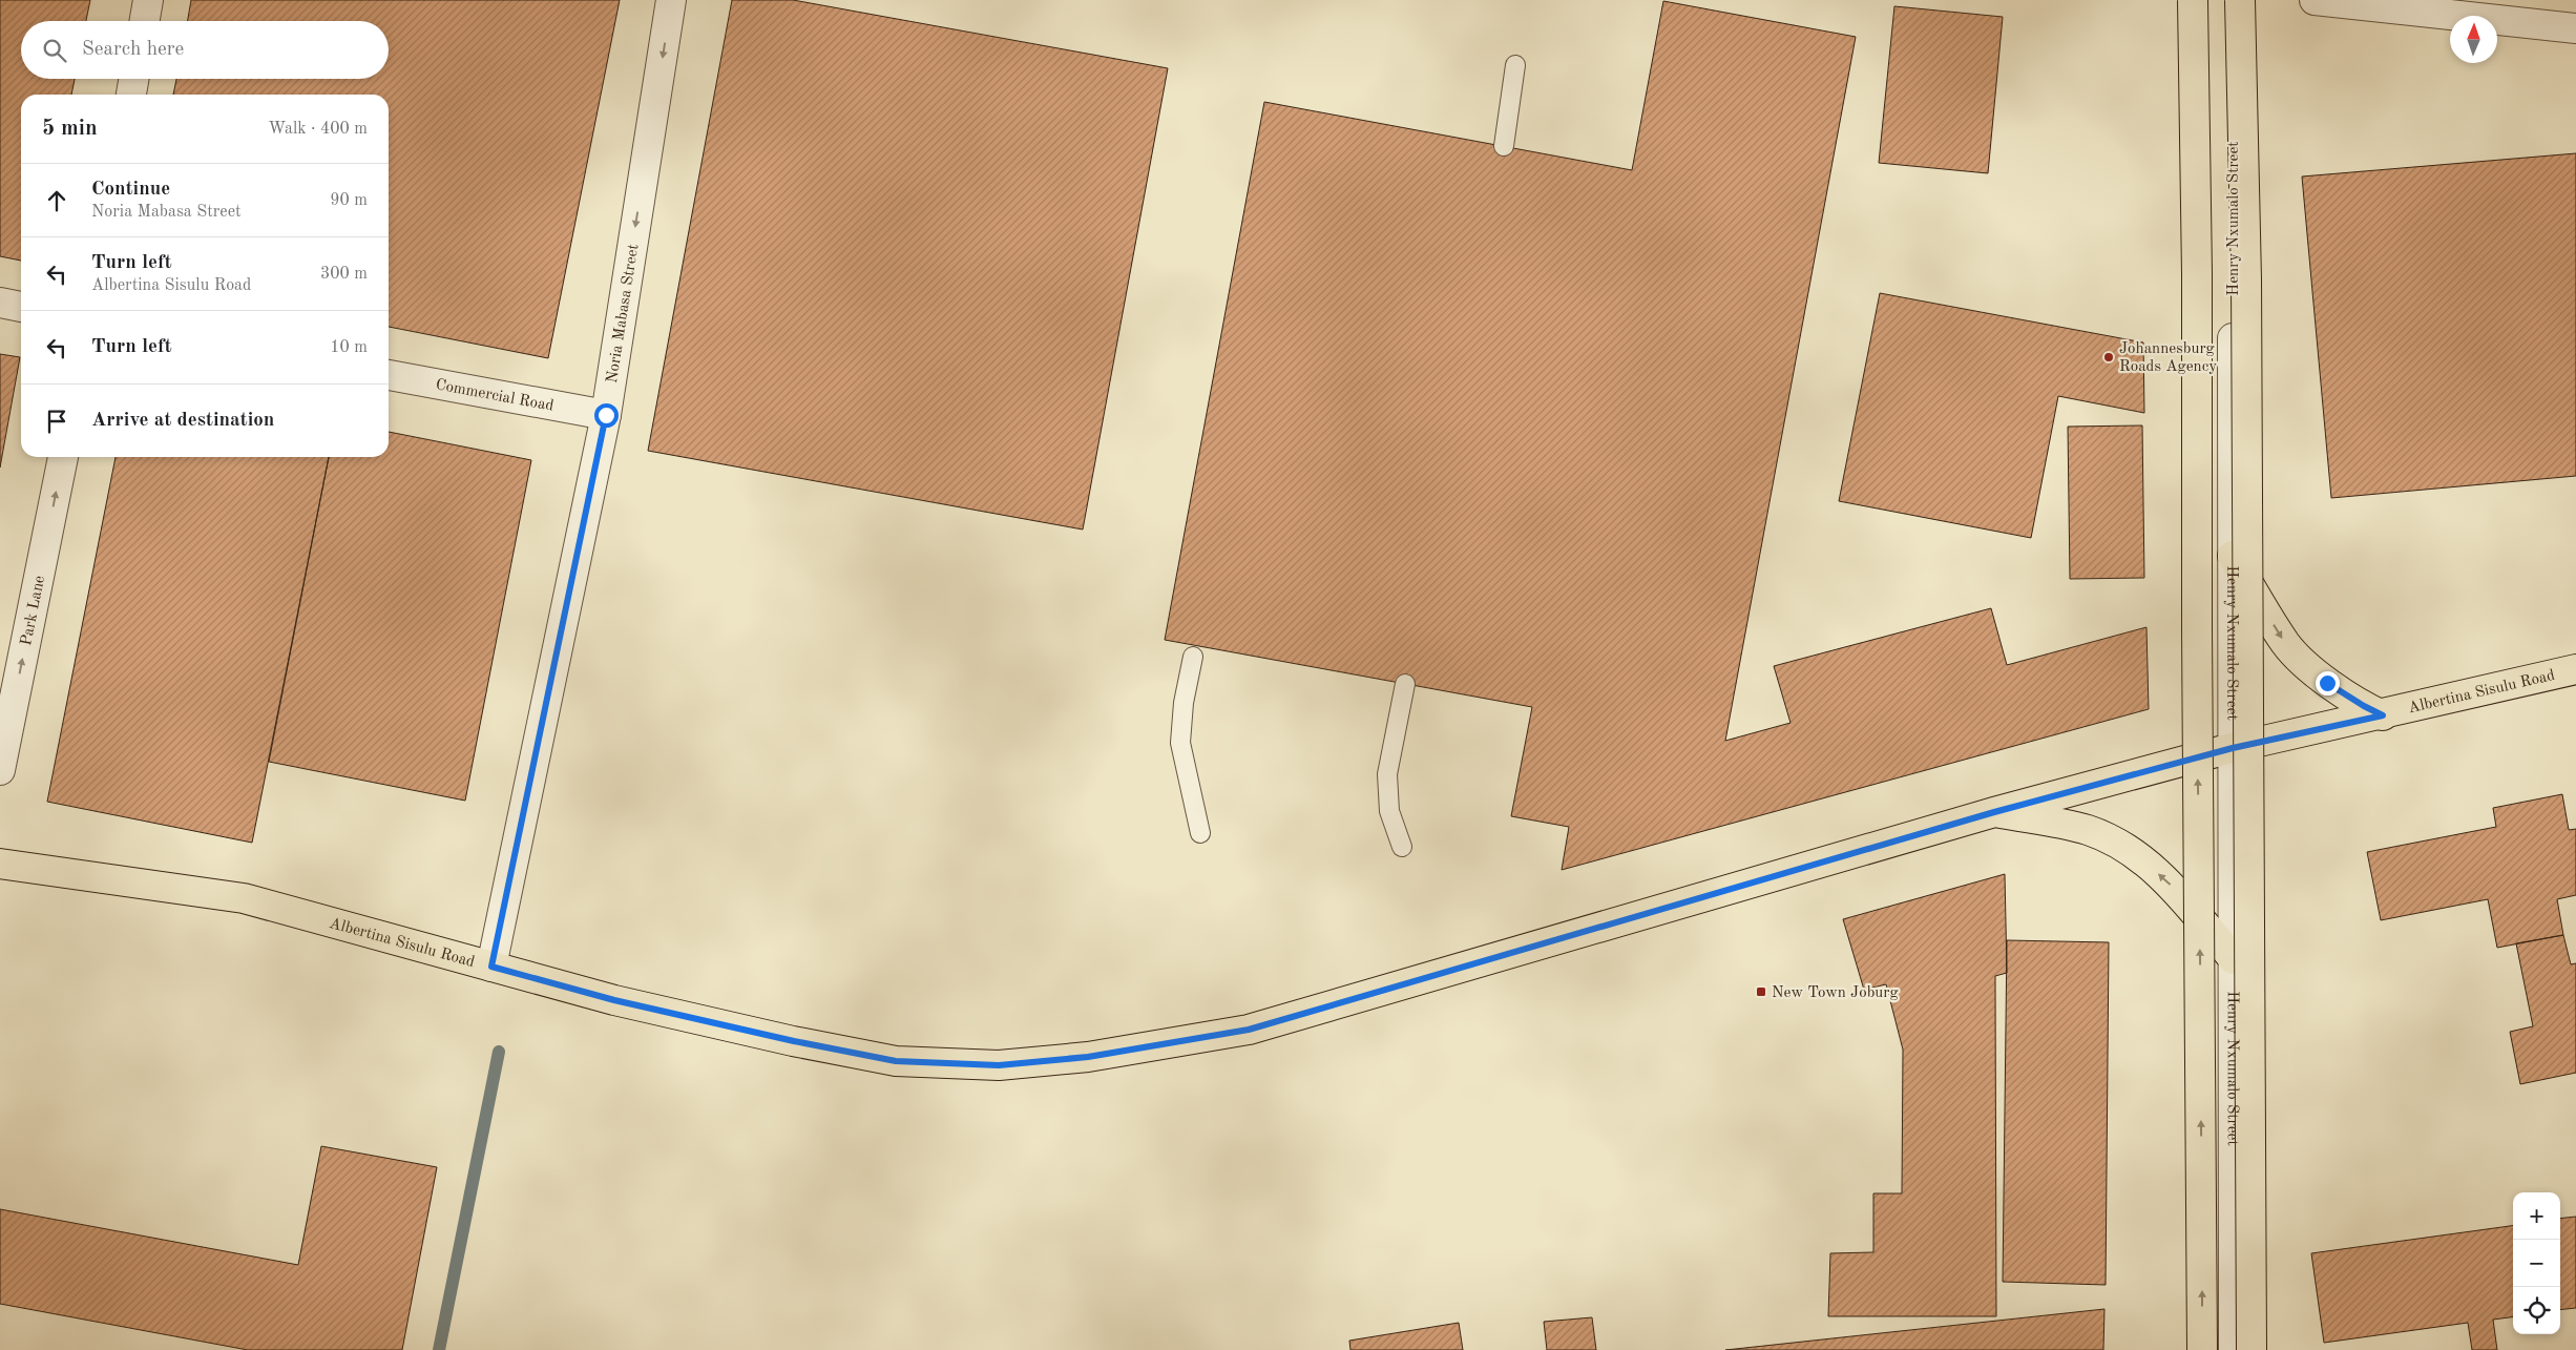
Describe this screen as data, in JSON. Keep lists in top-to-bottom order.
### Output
{
  "streets": {
    "main road": ["Albertina Sisulu Road"],
    "street": [
      "Henry Nxumalo Street",
      "Noria Mabasa Street",
      "Commercial Road",
      "Park Lane"
    ]
  },
  "crossings": [
    ["Henry Nxumalo Street", "Albertina Sisulu Road"],
    ["Noria Mabasa Street", "Commercial Road"],
    ["Noria Mabasa Street", "Albertina Sisulu Road"]
  ],
  "one_way": ["Noria Mabasa Street", "Park Lane"],
  "places": {
    "other": ["Johannesburg Roads Agency"],
    "transit": ["New Town Joburg"]
  },
  "north": "top",
  "page": {
    "search": "Search here",
    "heading": ["5 min", "Walk · 400 m"],
    "list": [
      ["Continue", "Noria Mabasa Street", "90 m"],
      ["Turn left", "Albertina Sisulu Road", "300 m"],
      ["Turn left", "10 m"],
      "Arrive at destination"
    ],
    "map_buttons": ["+", "−"]
  }
}
